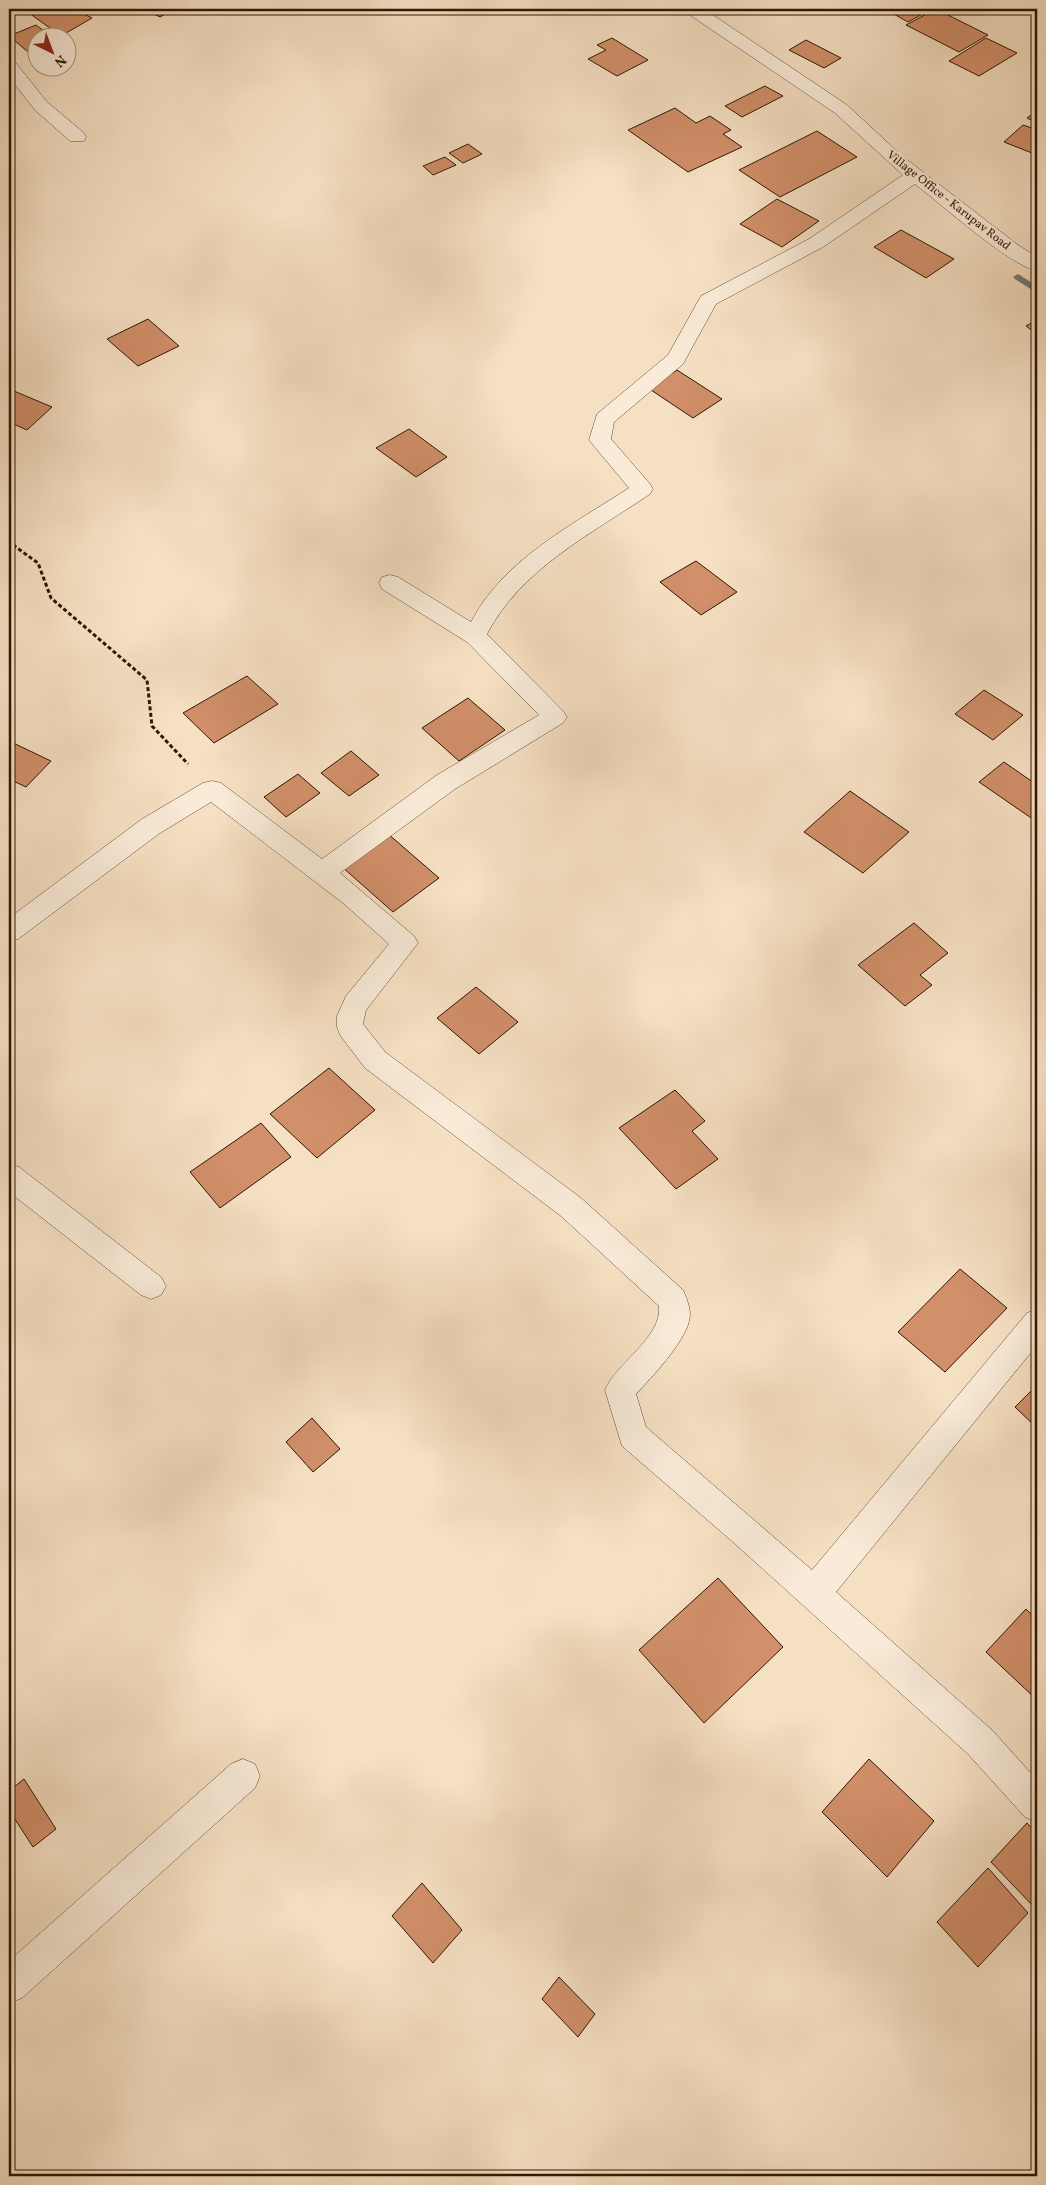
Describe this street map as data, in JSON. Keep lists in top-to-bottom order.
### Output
{
  "streets": {
    "street": ["Village Office - Karupav Road"]
  },
  "north": "bottom right"
}
